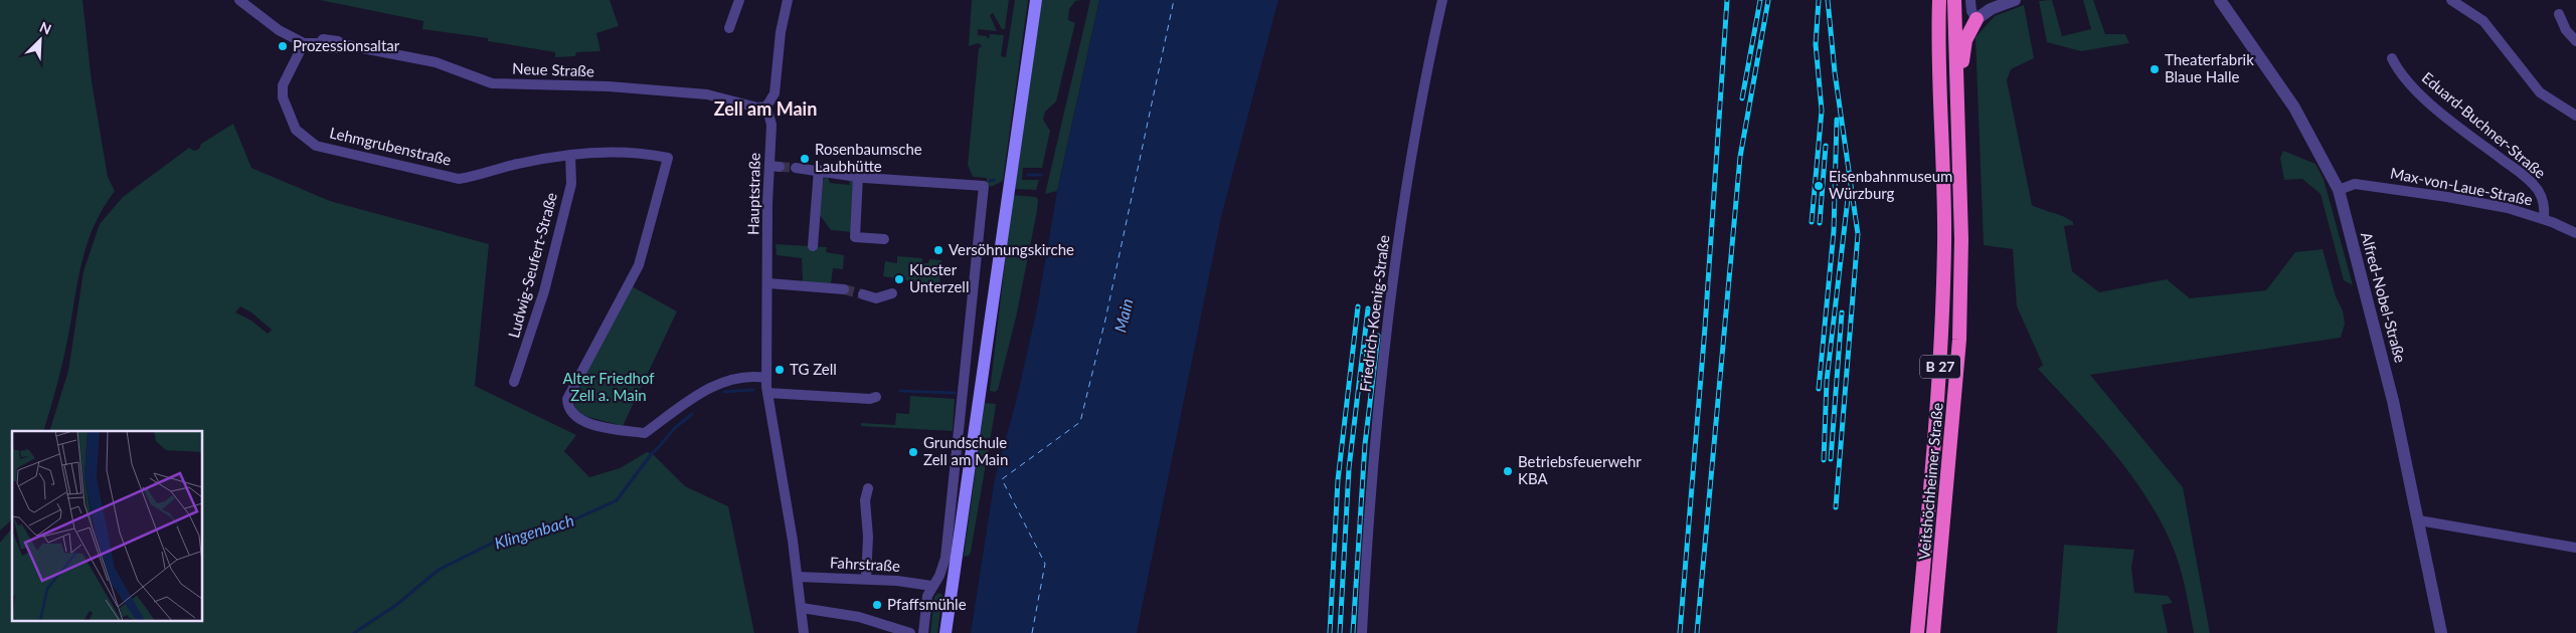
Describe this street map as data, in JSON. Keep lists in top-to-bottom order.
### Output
{
  "streets": {
    "highway": ["B 27", "Veitshöchheimer Straße"],
    "street": [
      "Neue Straße",
      "Eduard-Buchner-Straße",
      "Lehmgrubenstraße",
      "Max-von-Laue-Straße",
      "Hauptstraße",
      "Ludwig-Seufert-Straße",
      "Alfred-Nobel-Straße",
      "Friedrich-Koenig-Straße",
      "Fahrstraße"
    ]
  },
  "crossings": [
    ["Neue Straße", "Lehmgrubenstraße"],
    ["Neue Straße", "Hauptstraße"],
    ["Eduard-Buchner-Straße", "Max-von-Laue-Straße"],
    ["Lehmgrubenstraße", "Hauptstraße"],
    ["Lehmgrubenstraße", "Ludwig-Seufert-Straße"],
    ["Max-von-Laue-Straße", "Alfred-Nobel-Straße"],
    ["Hauptstraße", "Fahrstraße"]
  ],
  "districts": ["Zell am Main"],
  "water": ["Main", "Klingenbach"],
  "parks": ["Alter Friedhof Zell a. Main"],
  "places": [
    "Prozessionsaltar",
    "Theaterfabrik Blaue Halle",
    "Rosenbaumsche Laubhütte",
    "Eisenbahnmuseum Würzburg",
    "Versöhnungskirche",
    "Kloster Unterzell",
    "TG Zell",
    "Grundschule Zell am Main",
    "Betriebsfeuerwehr KBA",
    "Pfaffsmühle"
  ],
  "north": "top right"
}
